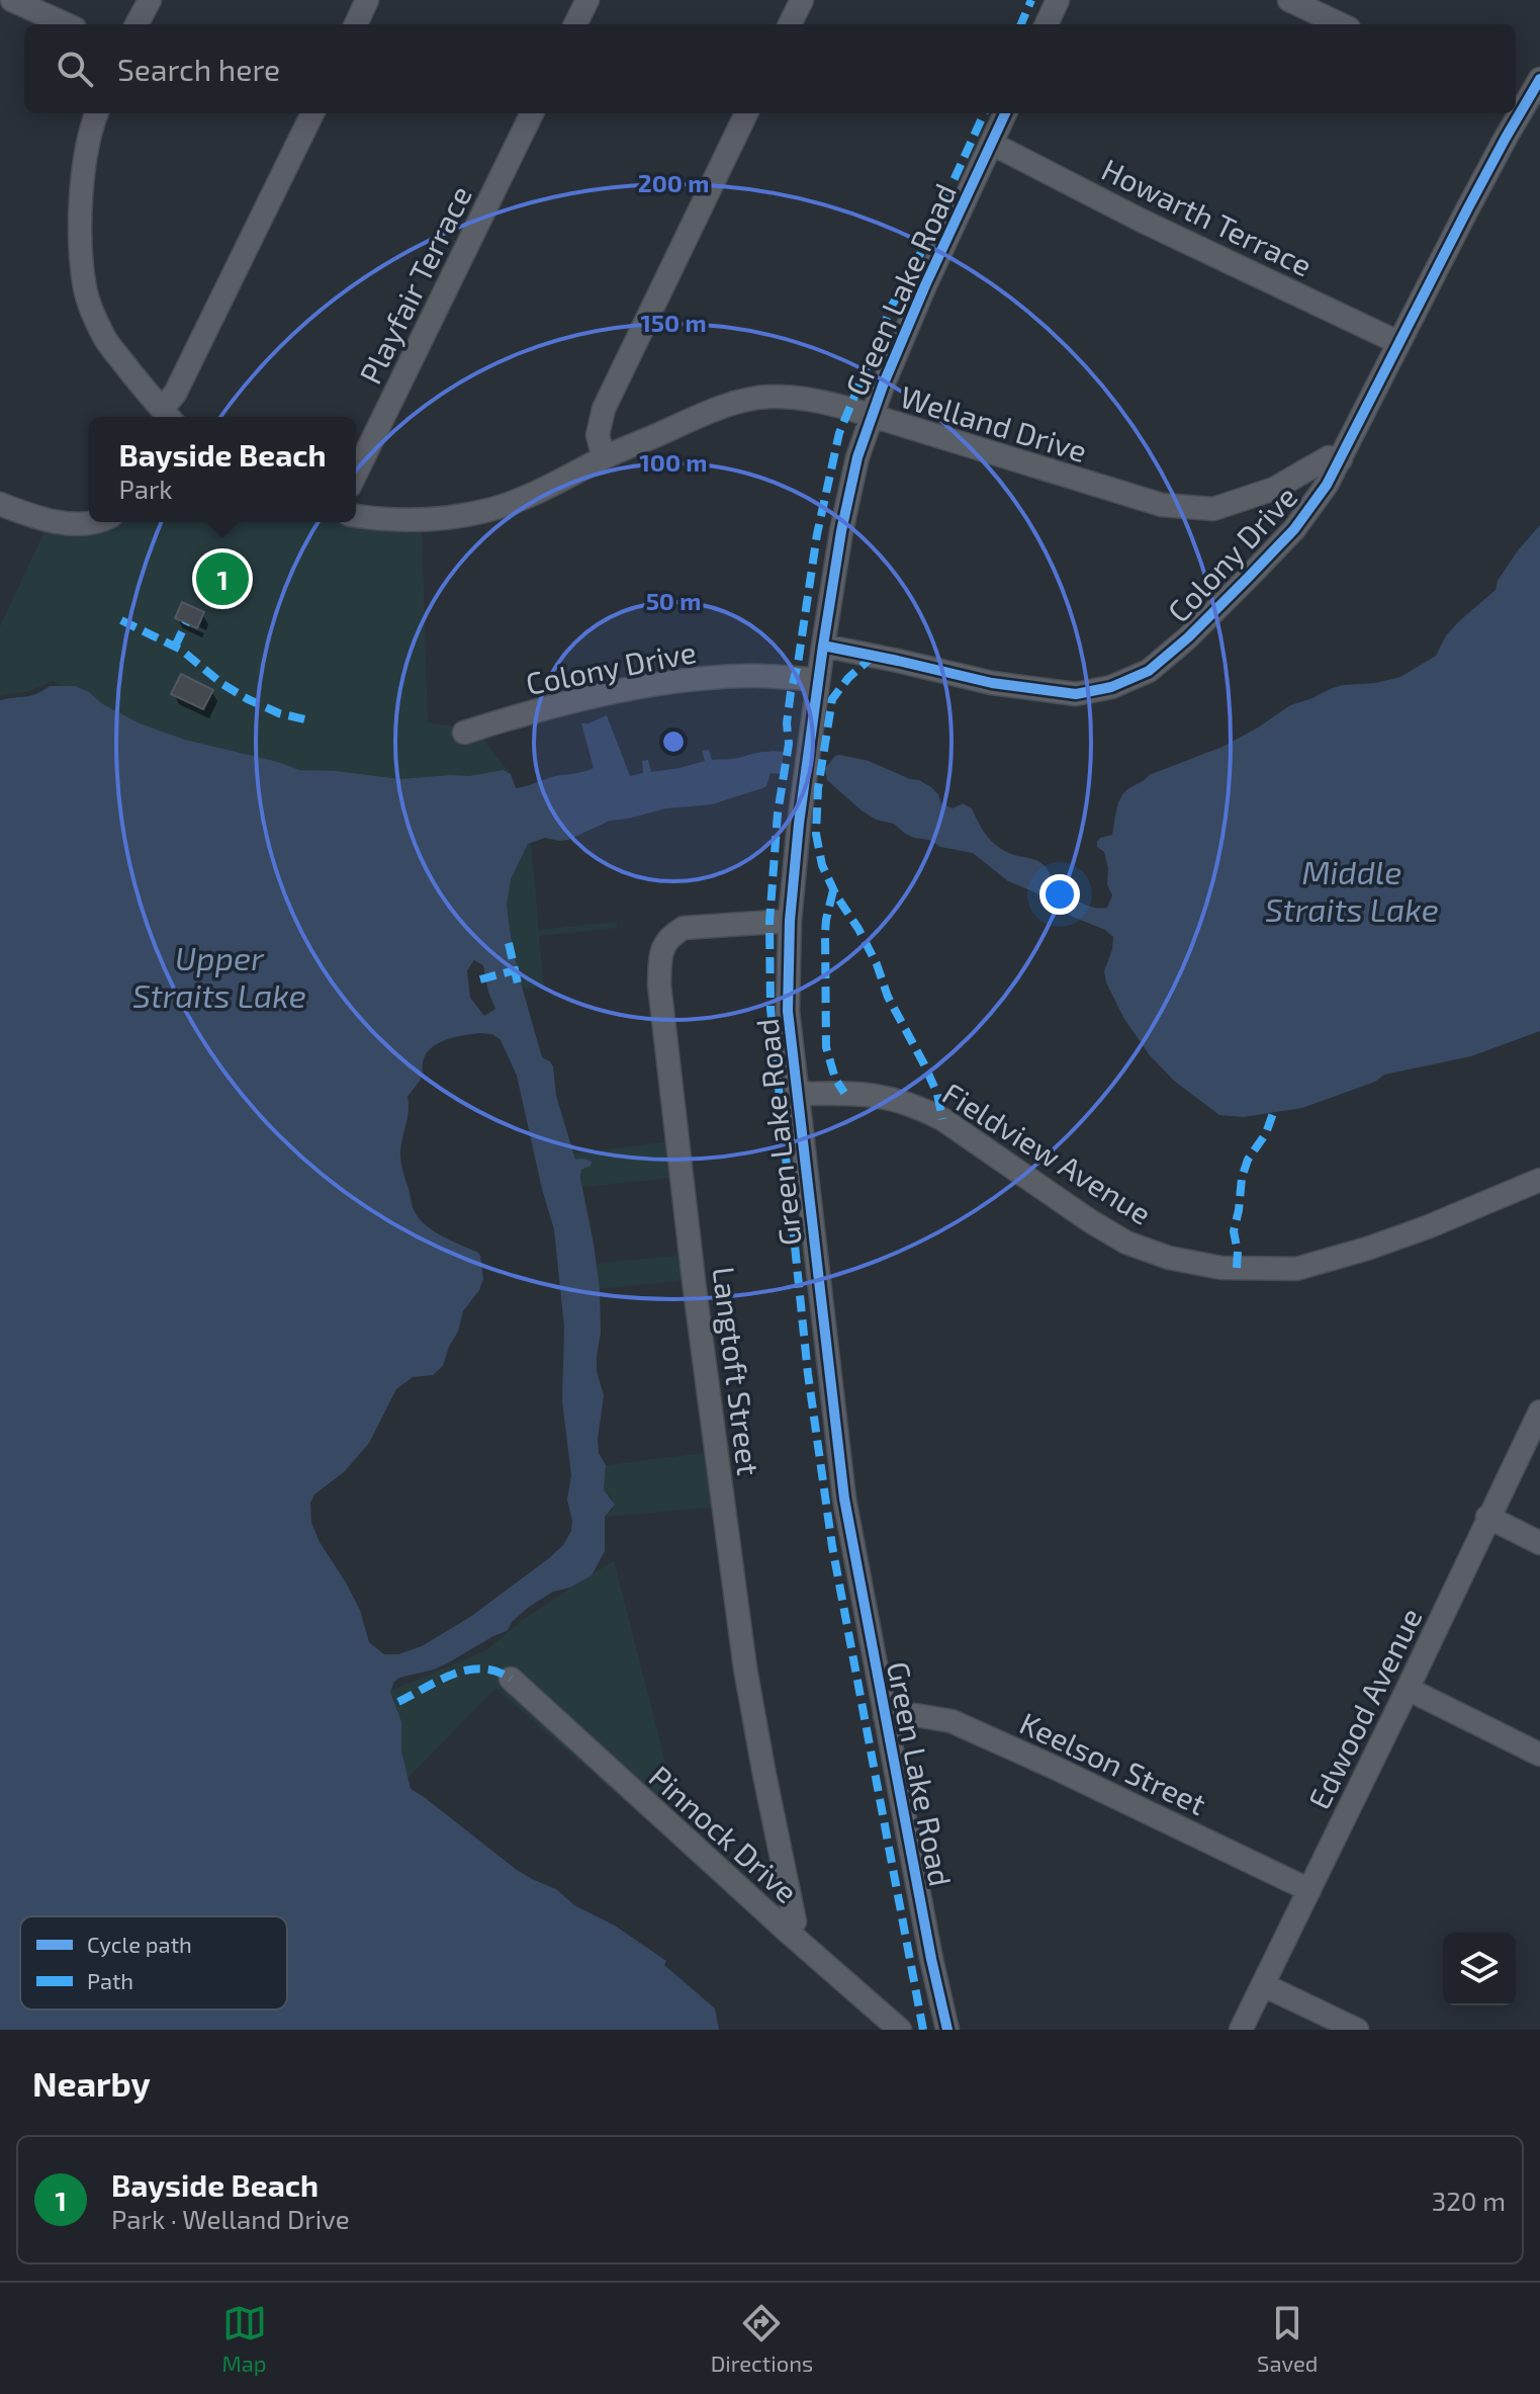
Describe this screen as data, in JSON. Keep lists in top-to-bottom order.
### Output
{
  "streets": {
    "street": [
      "Howarth Terrace",
      "Playfair Terrace",
      "Green Lake Road",
      "Welland Drive",
      "Colony Drive",
      "Fieldview Avenue",
      "Langtoft Street",
      "Edwood Avenue",
      "Keelson Street",
      "Pinnock Drive"
    ]
  },
  "crossings": [
    ["Howarth Terrace", "Green Lake Road"],
    ["Howarth Terrace", "Colony Drive"],
    ["Green Lake Road", "Welland Drive"],
    ["Green Lake Road", "Colony Drive"],
    ["Green Lake Road", "Fieldview Avenue"],
    ["Green Lake Road", "Langtoft Street"],
    ["Green Lake Road", "Keelson Street"],
    ["Welland Drive", "Colony Drive"],
    ["Langtoft Street", "Pinnock Drive"],
    ["Edwood Avenue", "Keelson Street"]
  ],
  "water": ["Middle Straits Lake", "Upper Straits Lake"],
  "legend": ["Cycle path", "Path"],
  "page": {
    "search": "Search here",
    "popup": ["Bayside Beach", "Park"],
    "pins": "1",
    "heading": "Nearby",
    "list": [
      {
        "mark": "1",
        "name": "Bayside Beach",
        "note": "Park · Welland Drive",
        "value": "320 m"
      }
    ],
    "nav": ["Map", "Directions", "Saved"]
  },
  "rings": [
    "200 m",
    "150 m",
    "100 m",
    "50 m"
  ]
}
